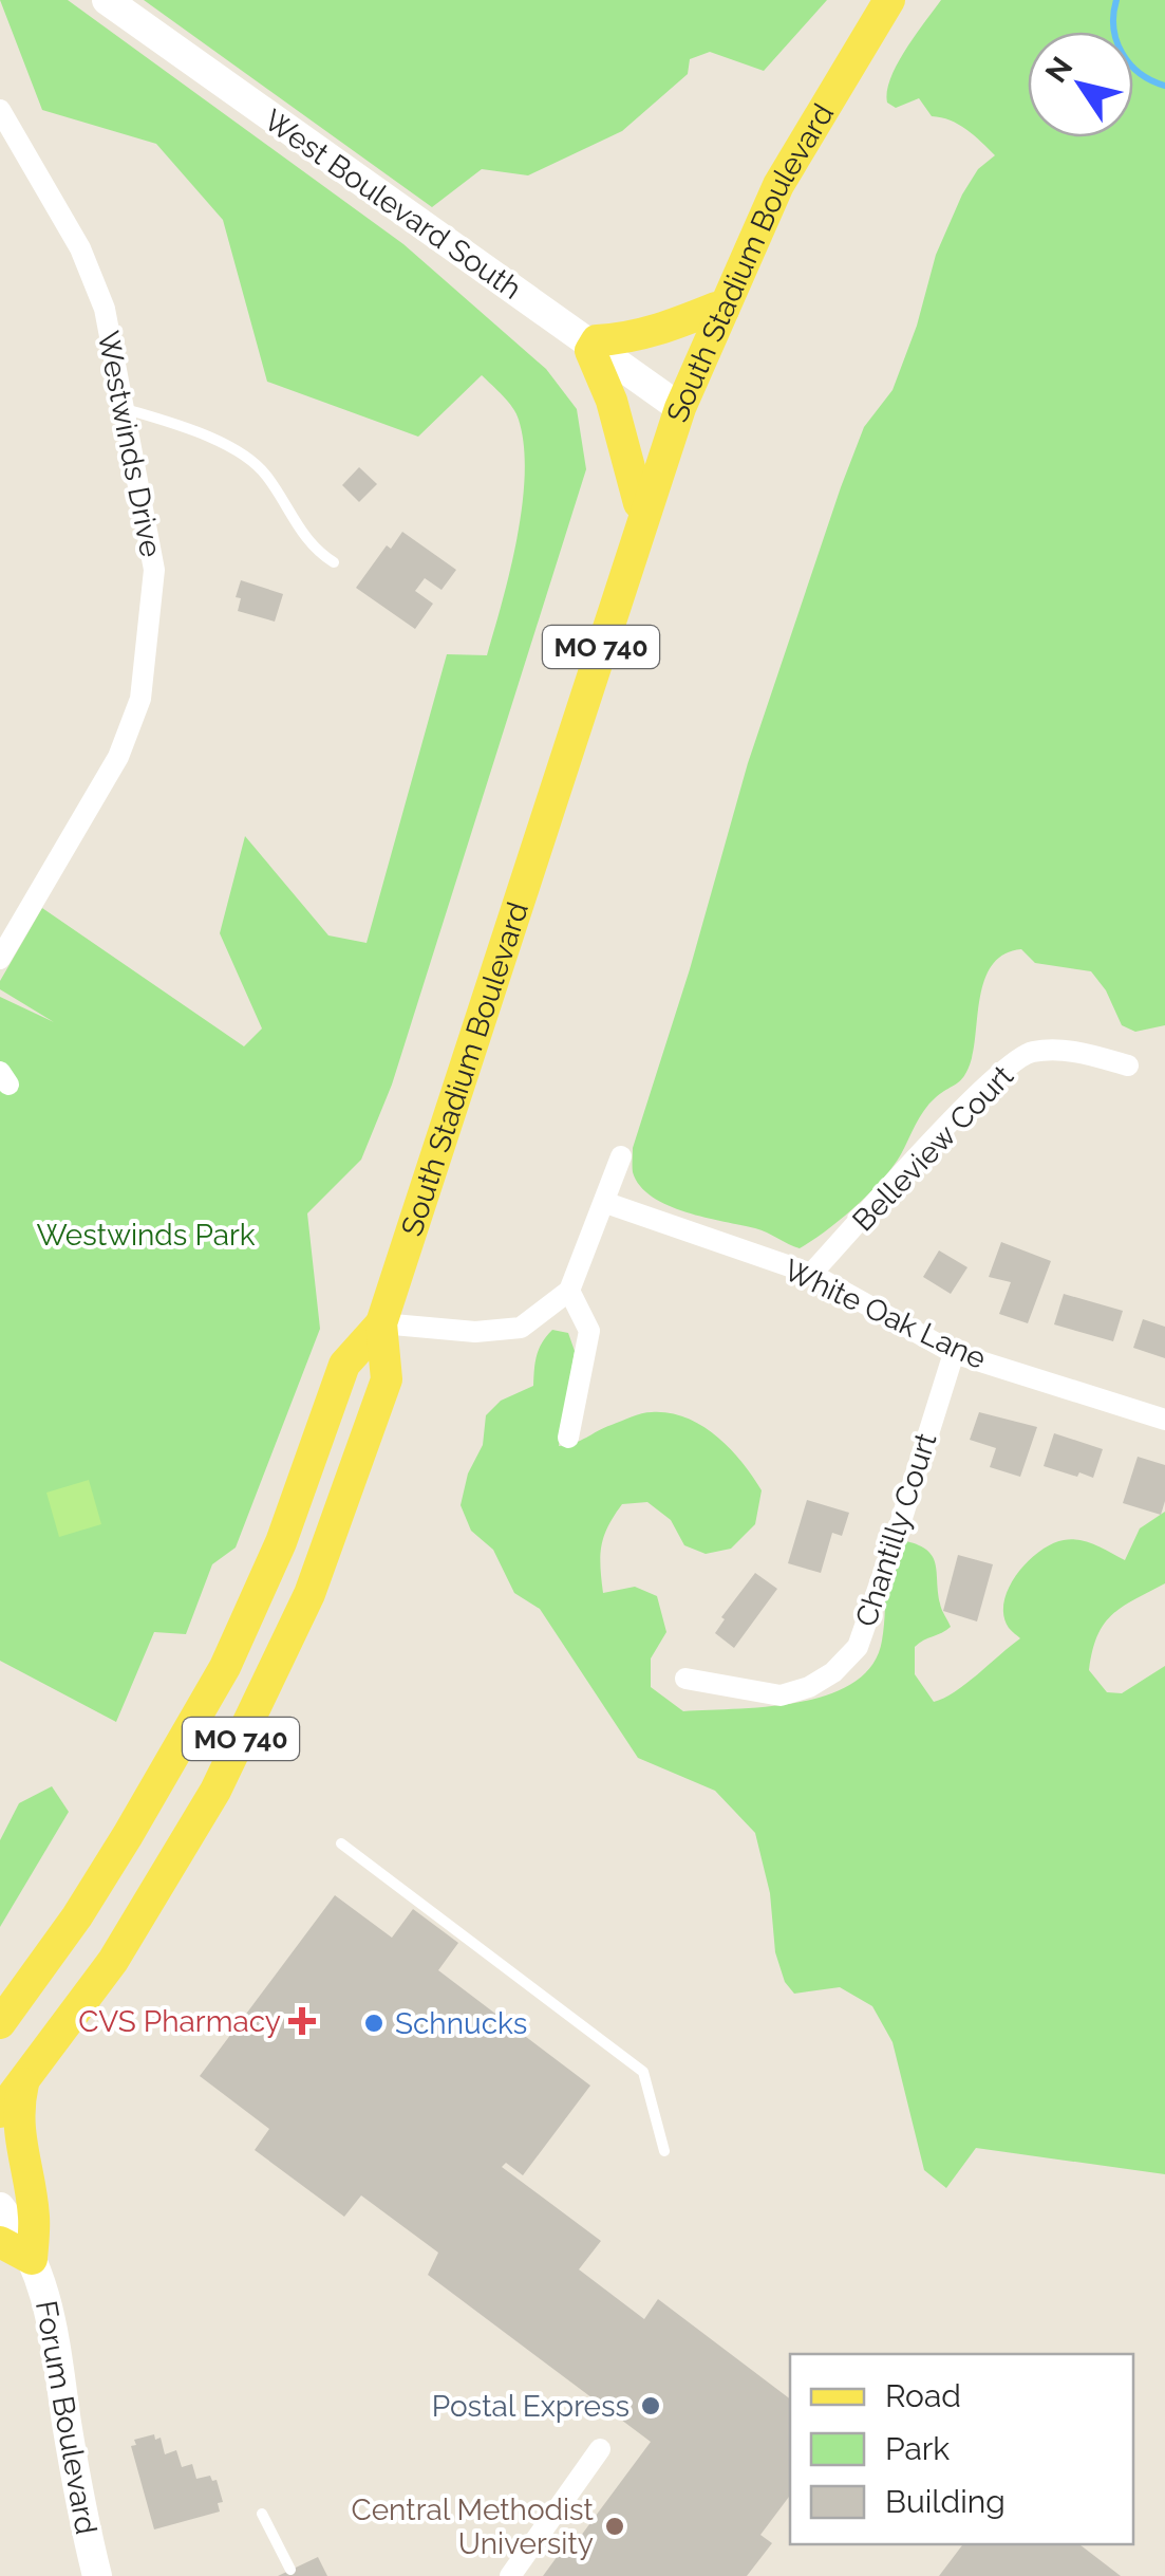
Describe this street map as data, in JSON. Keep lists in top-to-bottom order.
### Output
{
  "streets": {
    "main road": [
      "West Boulevard South",
      "South Stadium Boulevard",
      "MO 740",
      "Forum Boulevard"
    ],
    "street": [
      "Westwinds Drive",
      "Belleview Court",
      "White Oak Lane",
      "Chantilly Court"
    ]
  },
  "crossings": [
    ["West Boulevard South", "South Stadium Boulevard"],
    ["South Stadium Boulevard", "MO 740"],
    ["Belleview Court", "White Oak Lane"],
    ["White Oak Lane", "Chantilly Court"]
  ],
  "parks": ["Westwinds Park"],
  "places": {
    "health": ["CVS Pharmacy"],
    "other": ["Schnucks", "Postal Express", "Central Methodist University"]
  },
  "legend": ["Road", "Park", "Building"],
  "north": "top left"
}
